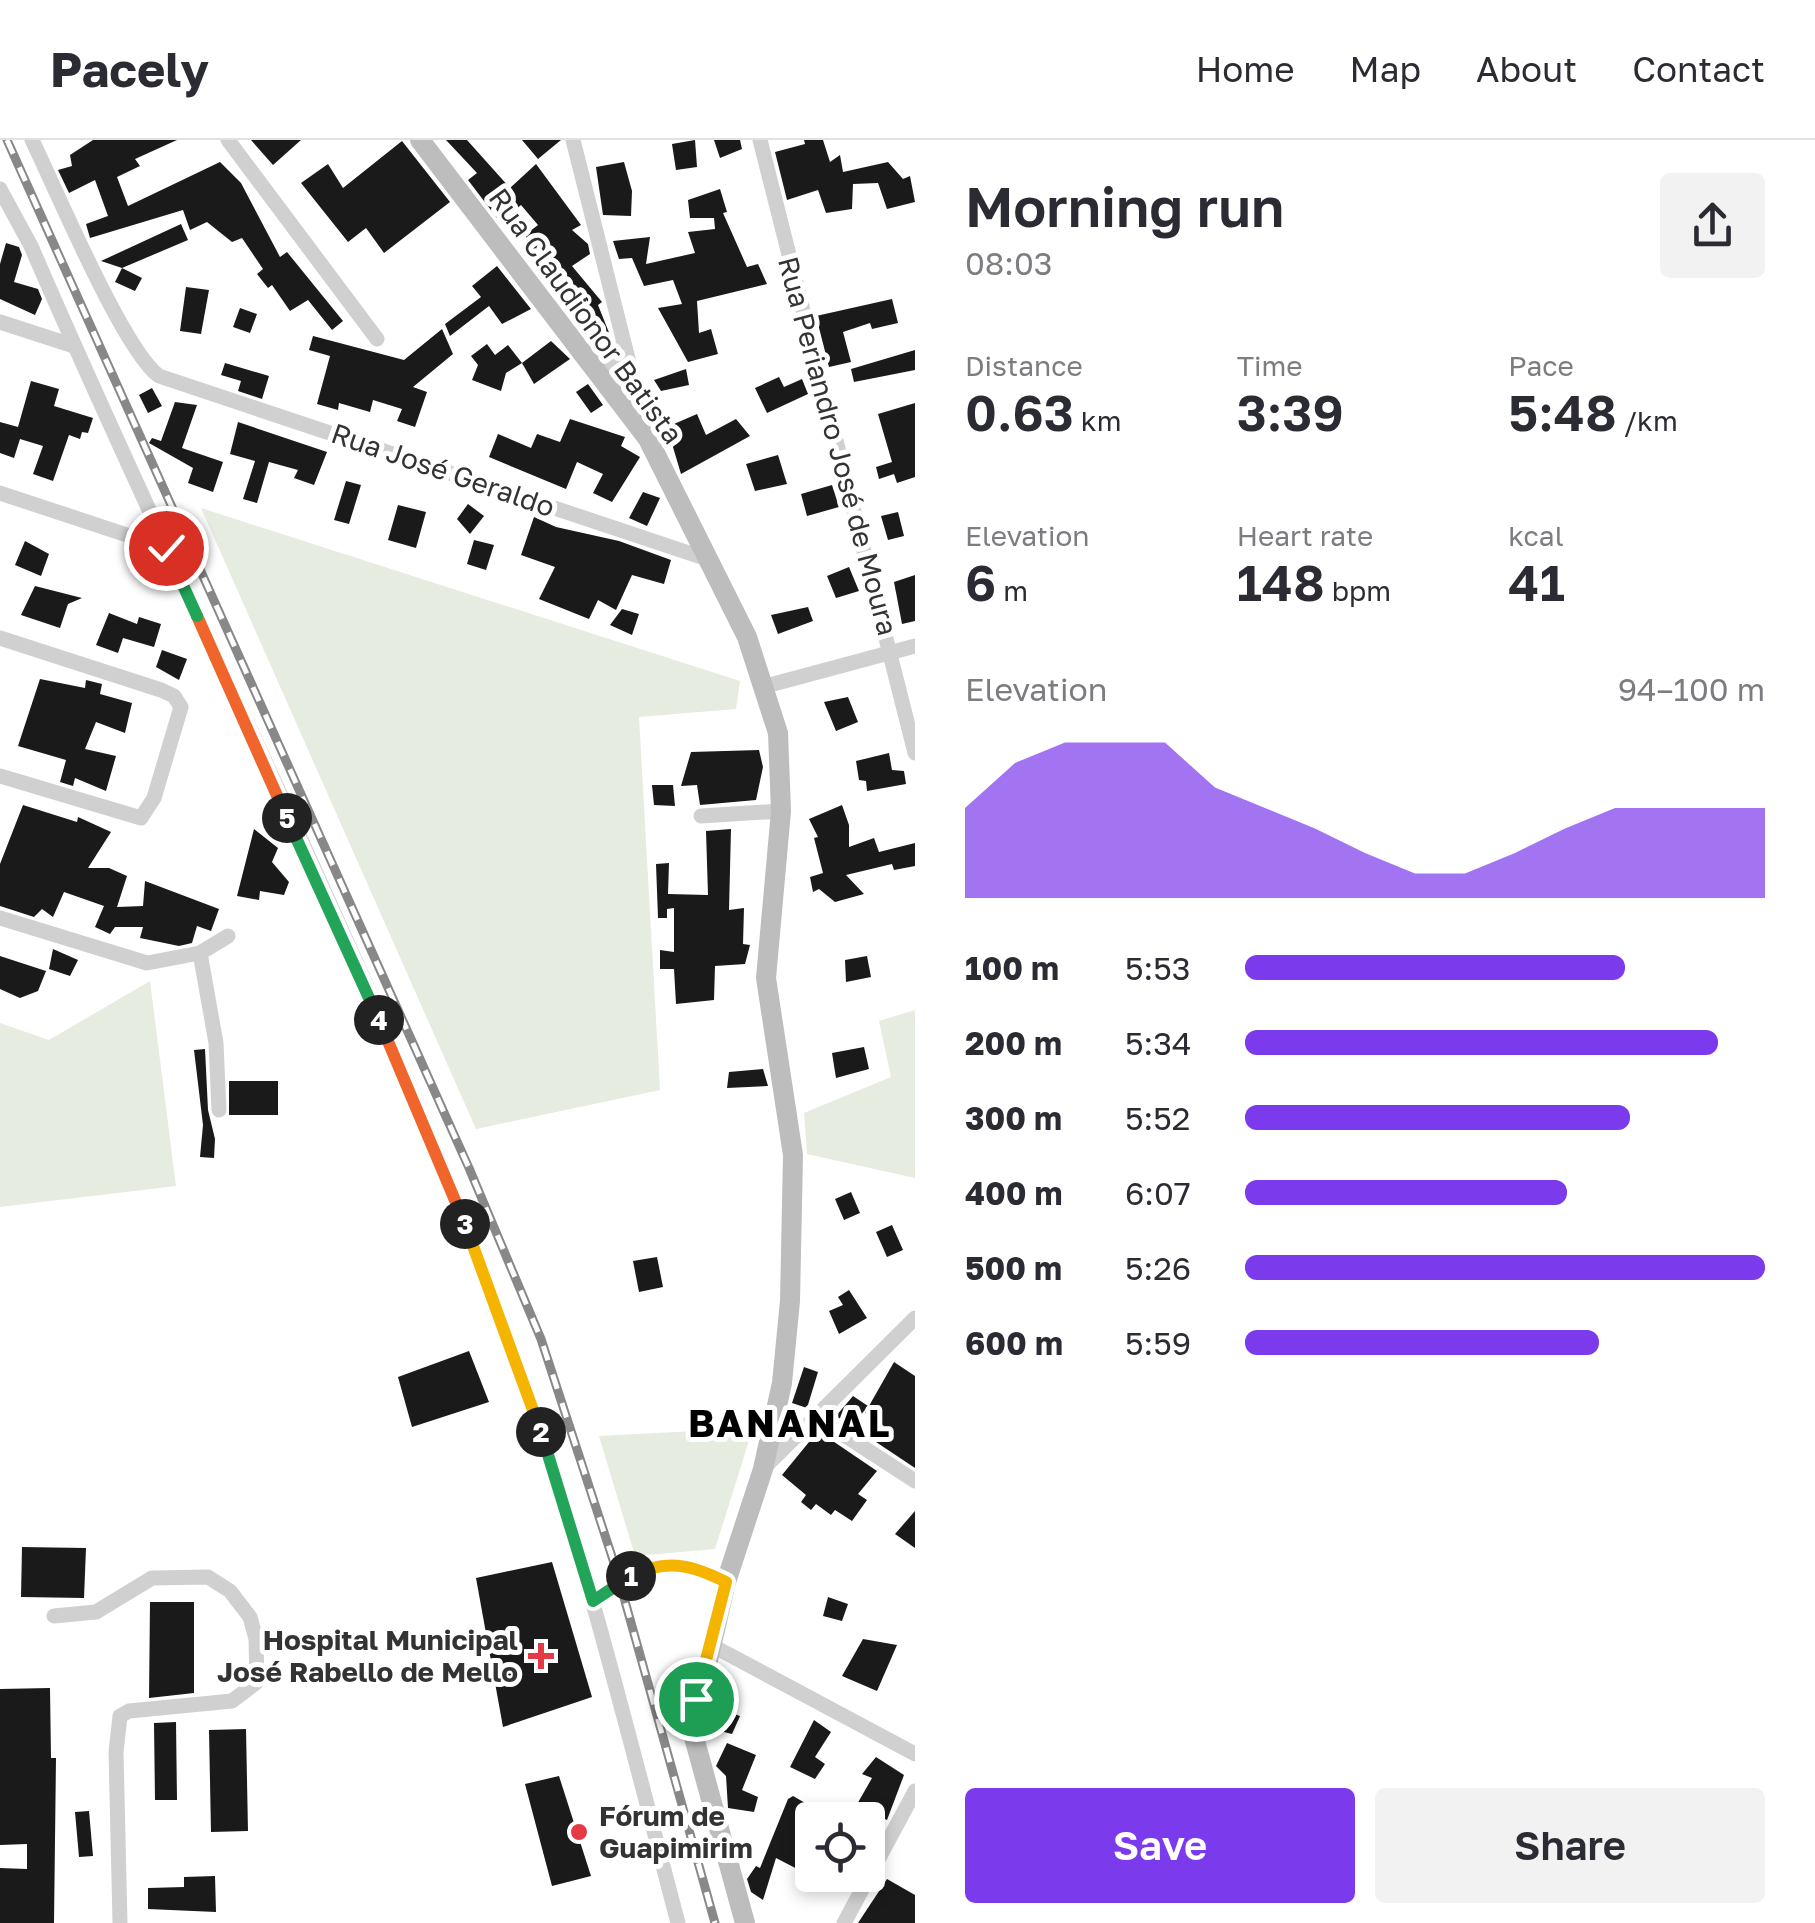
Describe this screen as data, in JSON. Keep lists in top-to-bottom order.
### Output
{
  "streets": {
    "main road": ["Rua Claudionor Batista"],
    "street": ["Rua Periandro José de Moura", "Rua José Geraldo"]
  },
  "crossings": [
    ["Rua Claudionor Batista", "Rua José Geraldo"]
  ],
  "districts": ["BANANAL"],
  "places": {
    "health": ["Hospital Municipal José Rabello de Mello"],
    "other": ["Fórum de Guapimirim"]
  },
  "page": {
    "header": "Pacely",
    "nav": [
      "Home",
      "Map",
      "About",
      "Contact"
    ],
    "heading": ["Morning run", "08:03"],
    "stats": [
      ["Distance", "0.63 km"],
      ["Time", "3:39"],
      ["Pace", "5:48 /km"],
      ["Elevation", "6 m"],
      ["Heart rate", "148 bpm"],
      ["kcal", "41"]
    ],
    "chart": ["Elevation", "94–100 m"],
    "pins": [
      "5",
      "4",
      "3",
      "2",
      "1"
    ],
    "list": [
      {
        "name": "100 m",
        "note": "5:53"
      },
      {
        "name": "200 m",
        "note": "5:34"
      },
      {
        "name": "300 m",
        "note": "5:52"
      },
      {
        "name": "400 m",
        "note": "6:07"
      },
      {
        "name": "500 m",
        "note": "5:26"
      },
      {
        "name": "600 m",
        "note": "5:59"
      }
    ],
    "buttons": ["Save", "Share"]
  }
}
